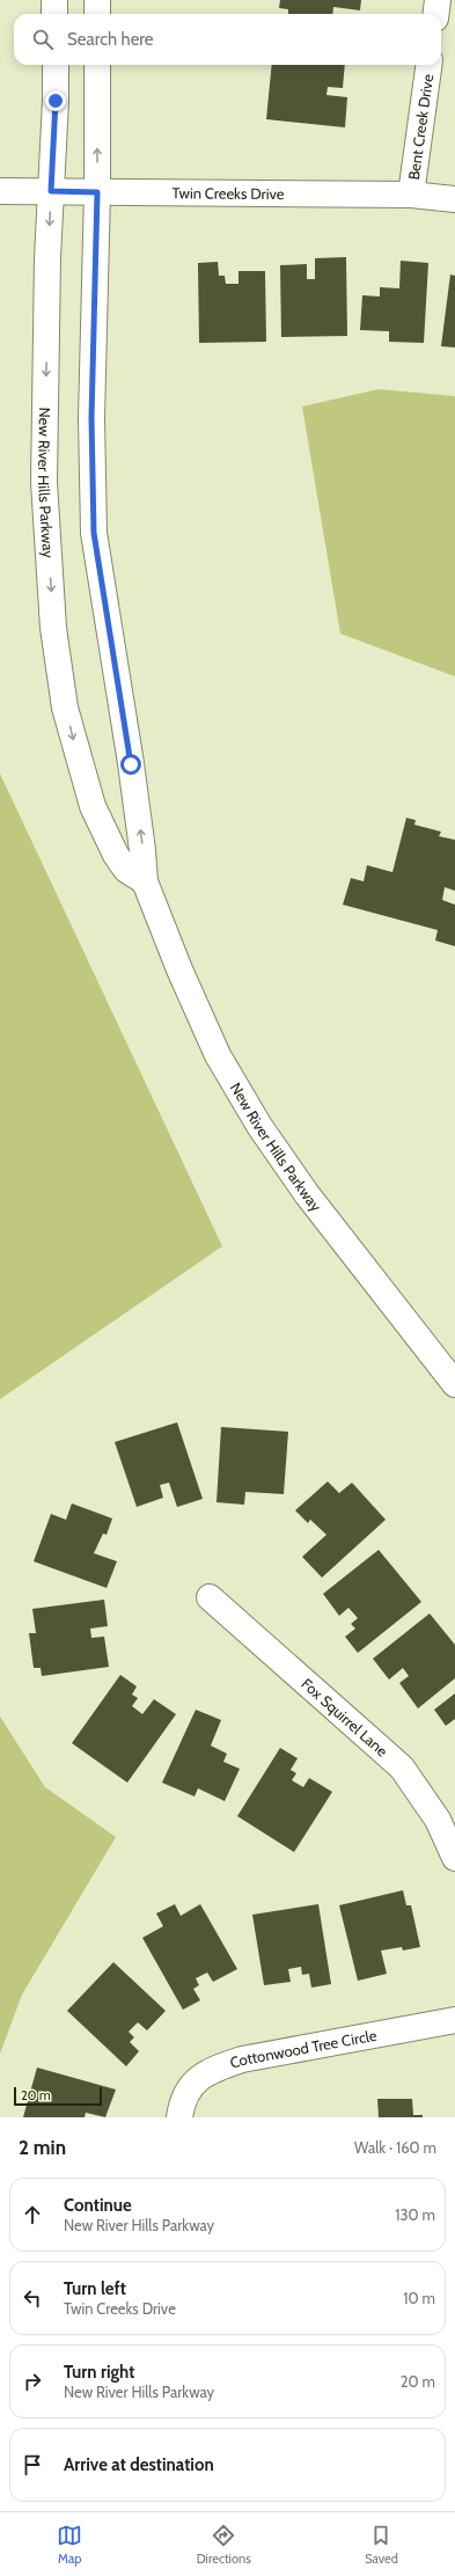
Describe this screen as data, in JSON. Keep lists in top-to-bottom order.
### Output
{
  "streets": {
    "street": [
      "Bent Creek Drive",
      "Twin Creeks Drive",
      "New River Hills Parkway",
      "Fox Squirrel Lane",
      "Cottonwood Tree Circle"
    ]
  },
  "crossings": [
    ["Bent Creek Drive", "Twin Creeks Drive"],
    ["Twin Creeks Drive", "New River Hills Parkway"]
  ],
  "scale_bar": "20 m",
  "page": {
    "search": "Search here",
    "scale": "20 m",
    "heading": ["2 min", "Walk · 160 m"],
    "list": [
      ["Continue", "New River Hills Parkway", "130 m"],
      ["Turn left", "Twin Creeks Drive", "10 m"],
      ["Turn right", "New River Hills Parkway", "20 m"],
      "Arrive at destination"
    ],
    "nav": ["Map", "Directions", "Saved"]
  }
}
